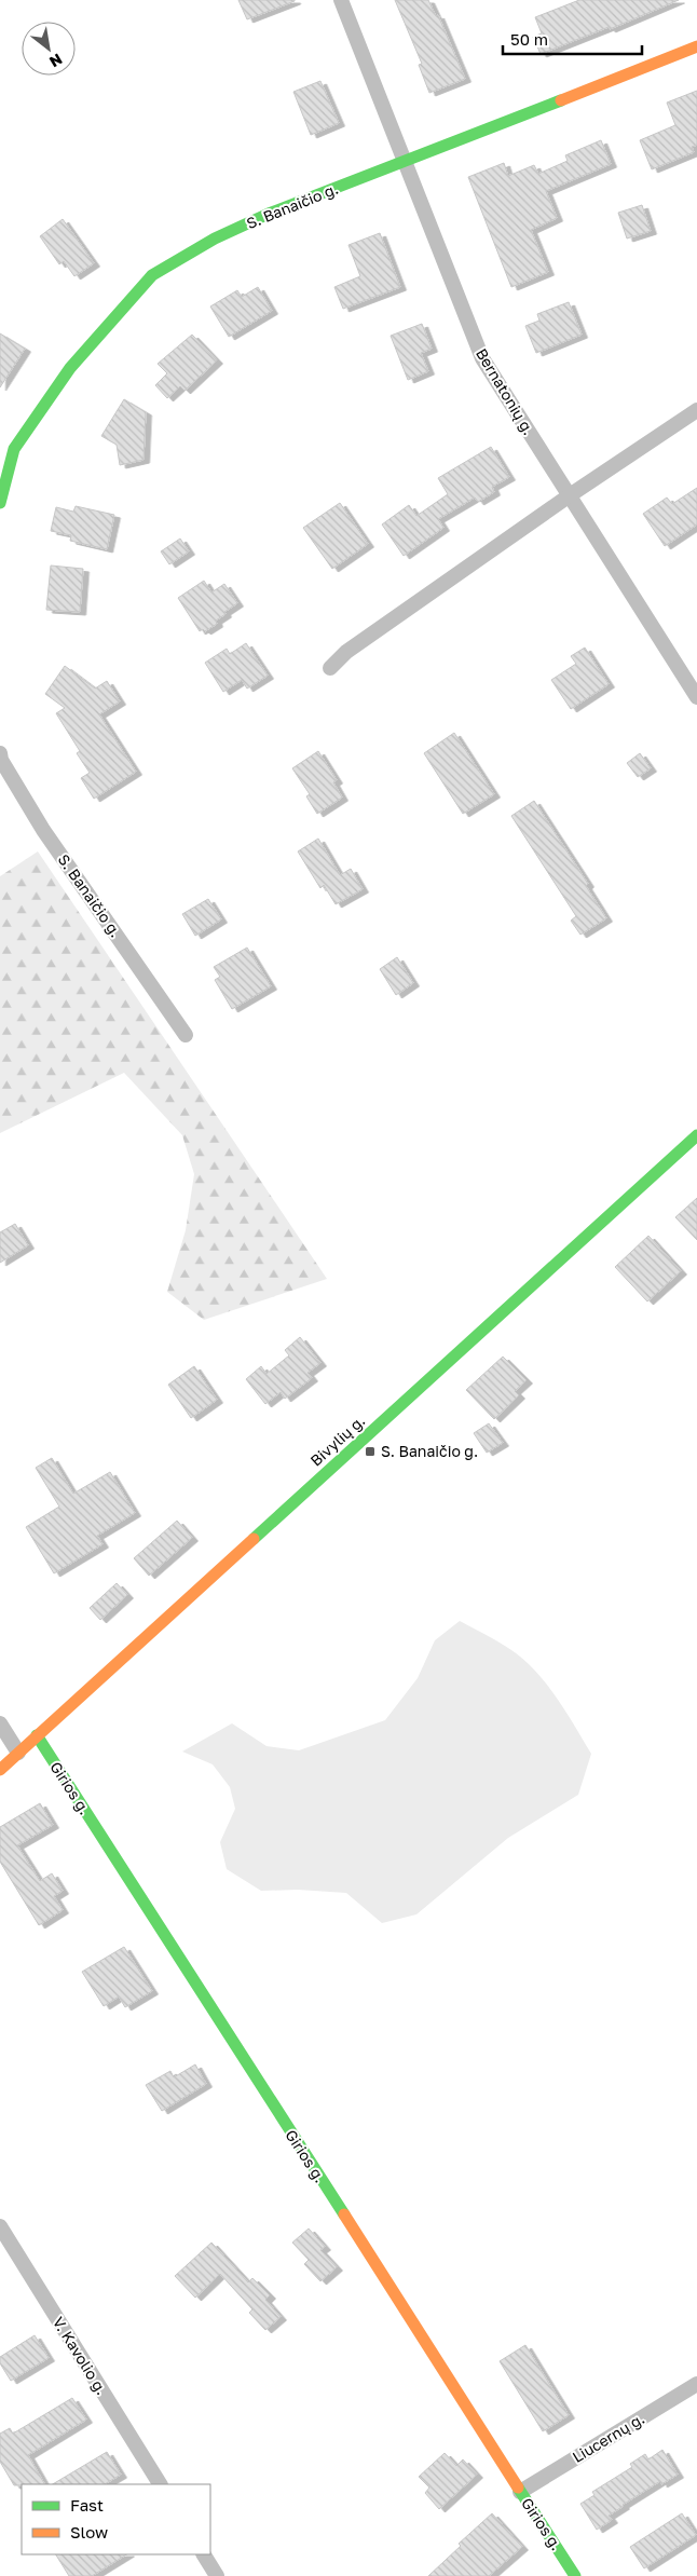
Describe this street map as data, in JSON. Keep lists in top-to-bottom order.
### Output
{
  "streets": {
    "street": [
      "S. Banaičio g.",
      "Bernatonių g.",
      "Bivylių g.",
      "Girios g.",
      "V. Kavolio g.",
      "Liucernų g."
    ]
  },
  "crossings": [
    ["S. Banaičio g.", "Bernatonių g."],
    ["Bivylių g.", "Girios g."],
    ["Girios g.", "Liucernų g."]
  ],
  "places": {
    "transit": ["S. Banaičio g."]
  },
  "legend": ["Fast", "Slow"],
  "scale_bar": "50 m",
  "north": "bottom right"
}
